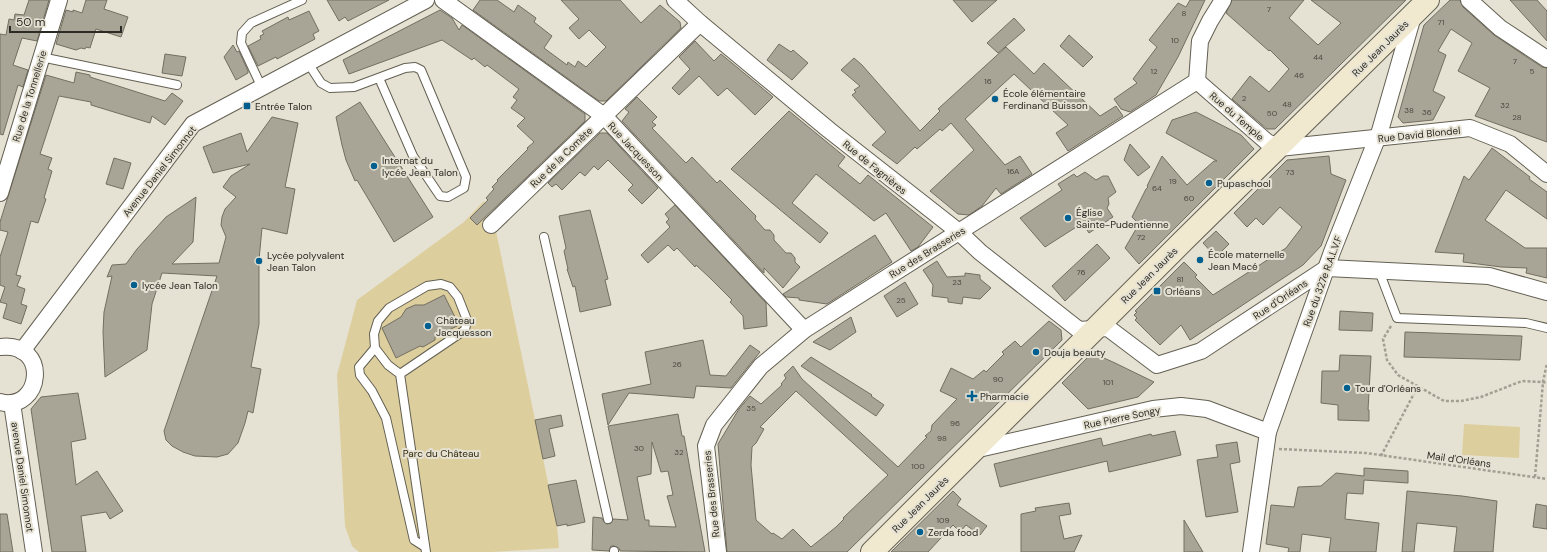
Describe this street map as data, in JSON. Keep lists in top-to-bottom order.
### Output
{
  "streets": {
    "main road": ["Rue Jean Jaurès"],
    "street": [
      "Rue de la Tonnellerie",
      "Rue du Temple",
      "Rue David Blondel",
      "Rue Jacquesson",
      "Rue de la Comète",
      "Rue de Fagnières",
      "Avenue Daniel Simonnot",
      "Rue des Brasseries",
      "Rue du 327e R.A.L.V.F",
      "Rue d'Orléans",
      "Rue Pierre Songy",
      "avenue Daniel Simonnot"
    ],
    "path": ["Mail d'Orléans"]
  },
  "crossings": [
    ["Rue Jean Jaurès", "Rue du Temple"],
    ["Rue Jean Jaurès", "Rue David Blondel"],
    ["Rue Jean Jaurès", "Rue de Fagnières"],
    ["Rue Jean Jaurès", "Rue du 327e R.A.L.V.F"],
    ["Rue Jean Jaurès", "Rue d'Orléans"],
    ["Rue Jean Jaurès", "Rue Pierre Songy"],
    ["Rue du Temple", "Rue David Blondel"],
    ["Rue du Temple", "Rue des Brasseries"],
    ["Rue David Blondel", "Rue du 327e R.A.L.V.F"],
    ["Rue Jacquesson", "Rue de la Comète"],
    ["Rue Jacquesson", "Rue des Brasseries"],
    ["Rue de la Comète", "Rue de Fagnières"],
    ["Rue de Fagnières", "Rue des Brasseries"],
    ["Rue de Fagnières", "Rue d'Orléans"],
    ["Rue du 327e R.A.L.V.F", "Rue d'Orléans"],
    ["Rue du 327e R.A.L.V.F", "Rue Pierre Songy"],
    ["Rue du 327e R.A.L.V.F", "Mail d'Orléans"]
  ],
  "parks": ["Parc du Château"],
  "places": {
    "other": [
      "École élémentaire Ferdinand Buisson",
      "Internat du lycée Jean Talon",
      "Pupaschool",
      "Église Sainte-Pudentienne",
      "École maternelle Jean Macé",
      "Lycée polyvalent Jean Talon",
      "lycée Jean Talon",
      "Château Jacquesson",
      "Douja beauty",
      "Tour d'Orléans",
      "Zerda food"
    ],
    "transit": ["Entrée Talon", "Orléans"],
    "health": ["Pharmacie"]
  },
  "house_numbers": [
    "7",
    "8",
    "71",
    "10",
    "44",
    "7",
    "12",
    "5",
    "46",
    "16",
    "2",
    "48",
    "32",
    "38",
    "36",
    "50",
    "28",
    "16A",
    "73",
    "19",
    "64",
    "60",
    "72",
    "76",
    "81",
    "23",
    "25",
    "26",
    "90",
    "101",
    "35",
    "96",
    "98",
    "30",
    "32",
    "100",
    "109"
  ],
  "scale_bar": "50 m"
}
